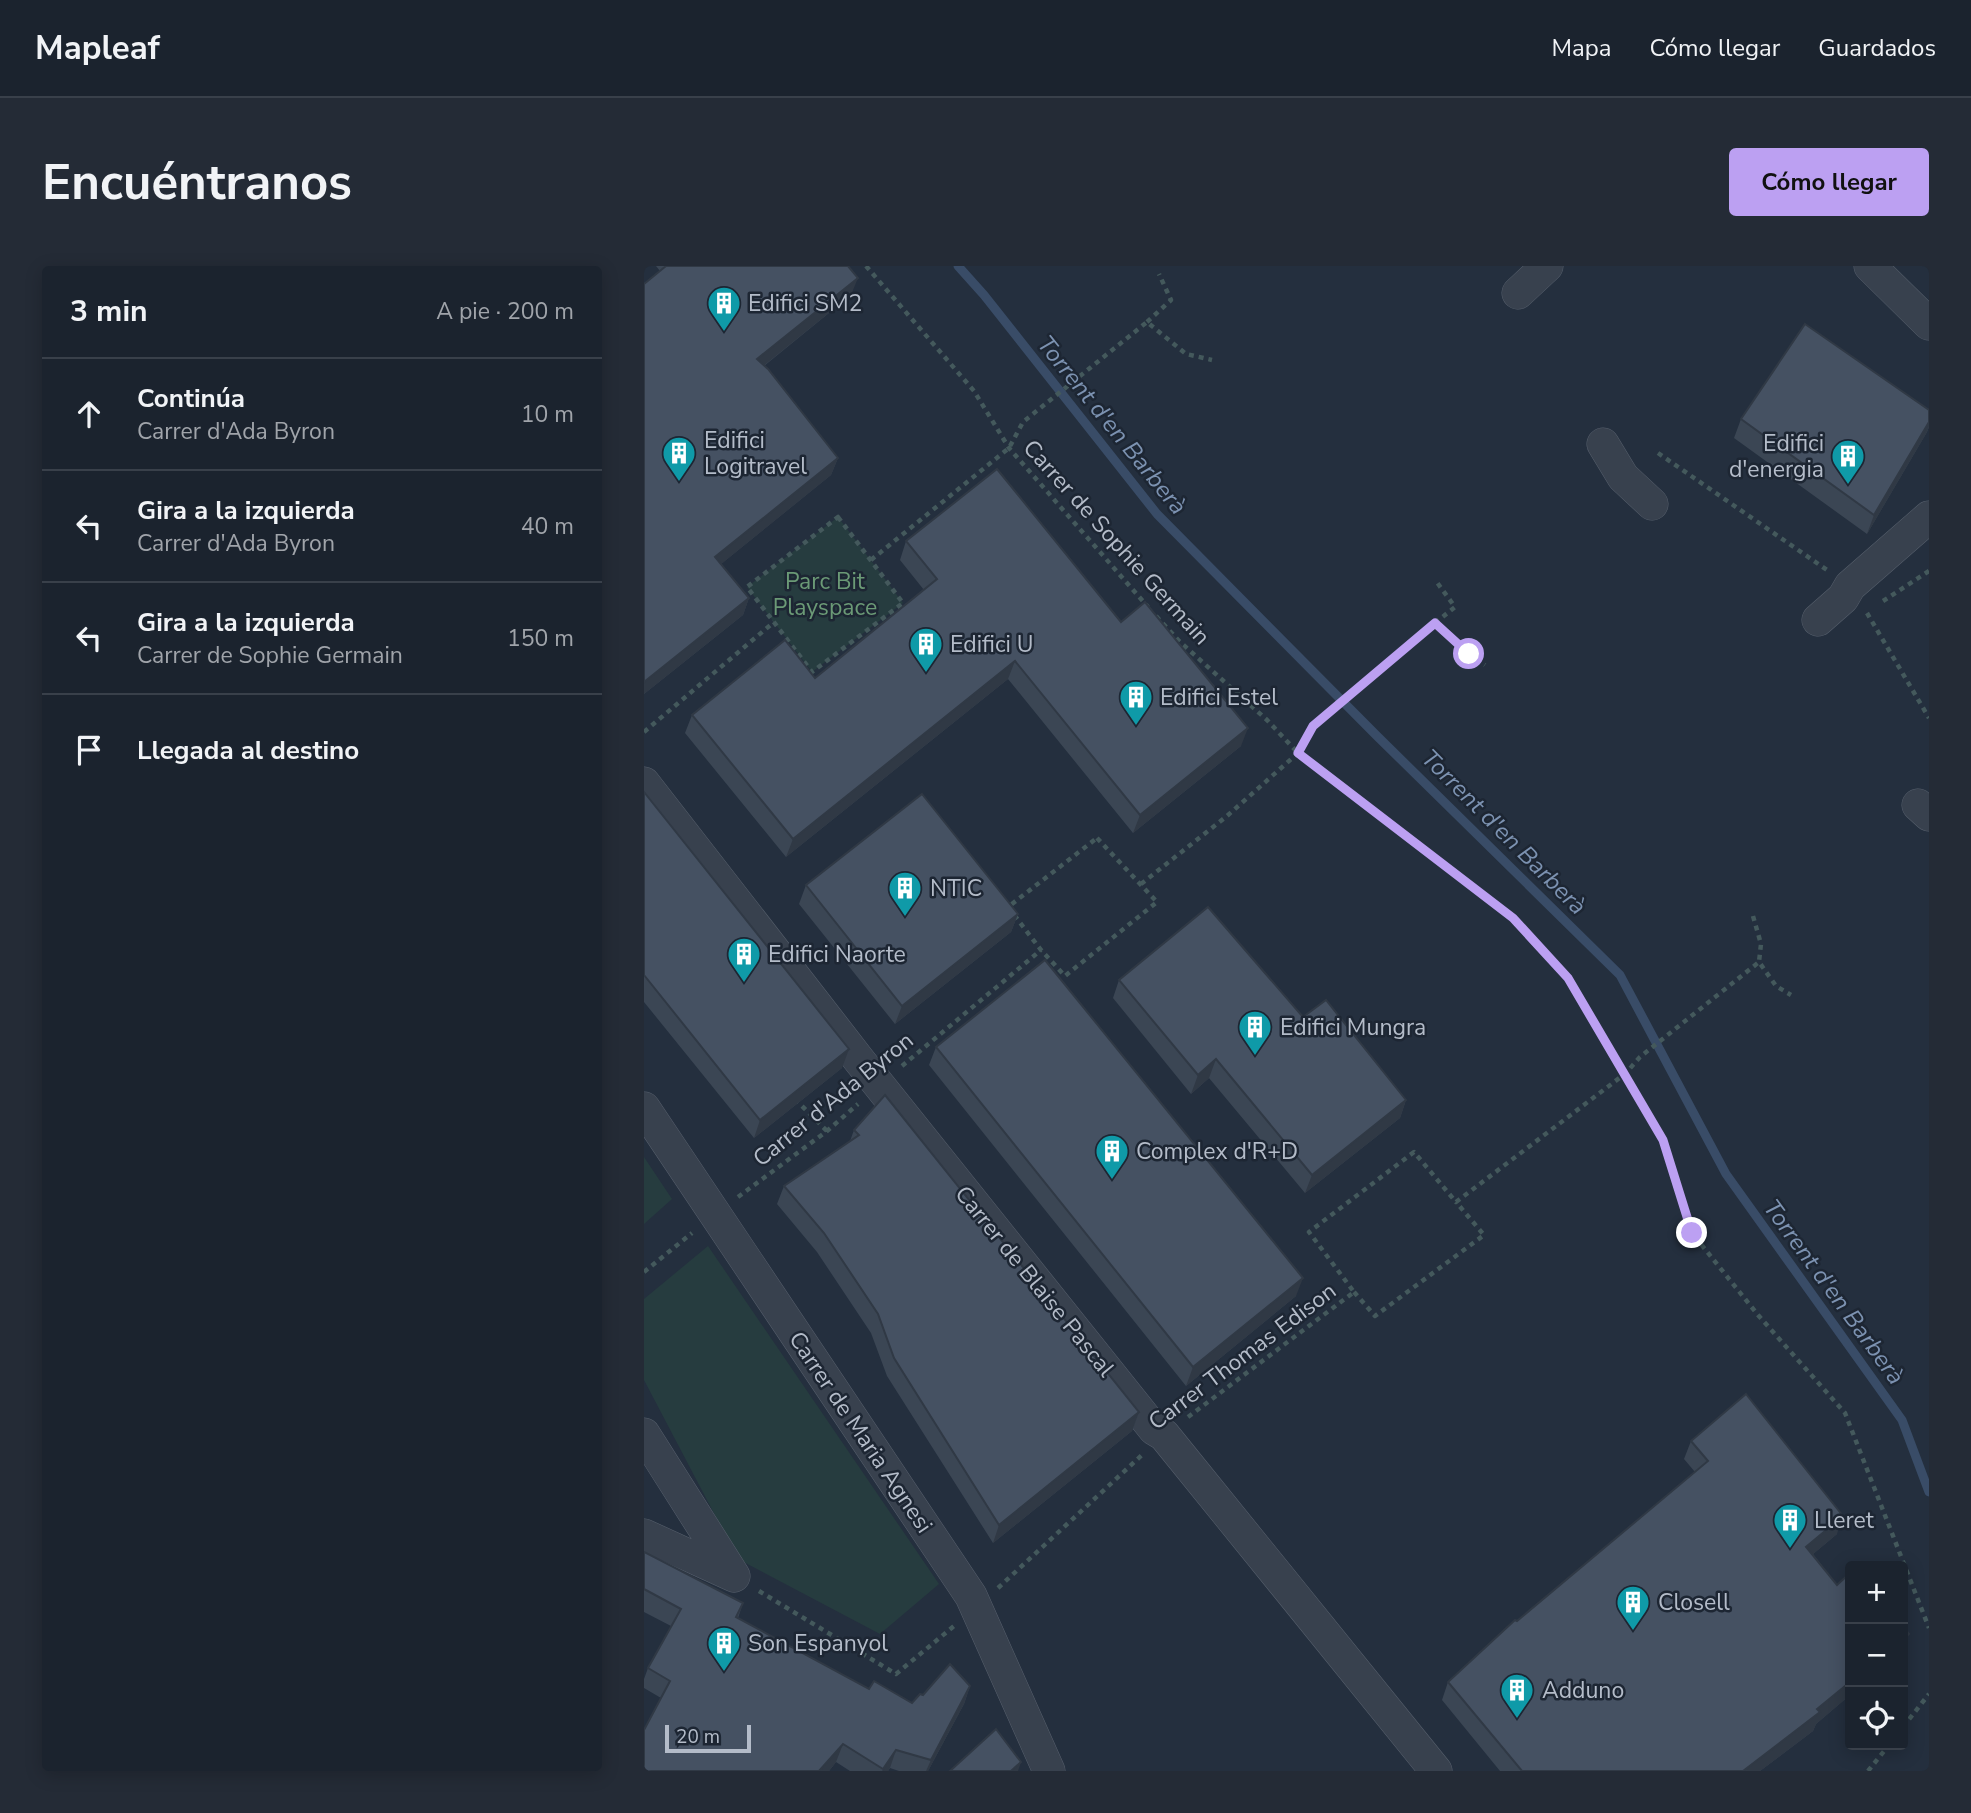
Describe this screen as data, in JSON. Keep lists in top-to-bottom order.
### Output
{
  "streets": {
    "street": ["Carrer de Blaise Pascal", "Carrer de Maria Agnesi"],
    "path": ["Carrer de Sophie Germain", "Carrer d'Ada Byron", "Carrer Thomas Edison"]
  },
  "crossings": [
    ["Carrer d'Ada Byron", "Carrer de Blaise Pascal"],
    ["Carrer d'Ada Byron", "Carrer de Maria Agnesi"],
    ["Carrer de Blaise Pascal", "Carrer Thomas Edison"],
    ["Carrer Thomas Edison", "Carrer de Maria Agnesi"]
  ],
  "water": ["Torrent d'en Barberà"],
  "parks": ["Parc Bit Playspace"],
  "places": {
    "building": [
      "Edifici SM2",
      "Edifici Logitravel",
      "Edifici d'energia",
      "Edifici U",
      "Edifici Estel",
      "NTIC",
      "Edifici Naorte",
      "Edifici Mungra",
      "Complex d'R+D",
      "Lleret",
      "Closell",
      "Son Espanyol",
      "Adduno"
    ]
  },
  "scale_bar": "20 m",
  "page": {
    "header": "Mapleaf",
    "nav": ["Mapa", "Cómo llegar", "Guardados"],
    "buttons": "Cómo llegar",
    "title": "Encuéntranos",
    "heading": ["3 min", "A pie · 200 m"],
    "list": [
      ["Continúa", "Carrer d'Ada Byron", "10 m"],
      ["Gira a la izquierda", "Carrer d'Ada Byron", "40 m"],
      ["Gira a la izquierda", "Carrer de Sophie Germain", "150 m"],
      "Llegada al destino"
    ],
    "map_buttons": ["+", "−"],
    "scale": "20 m"
  }
}
